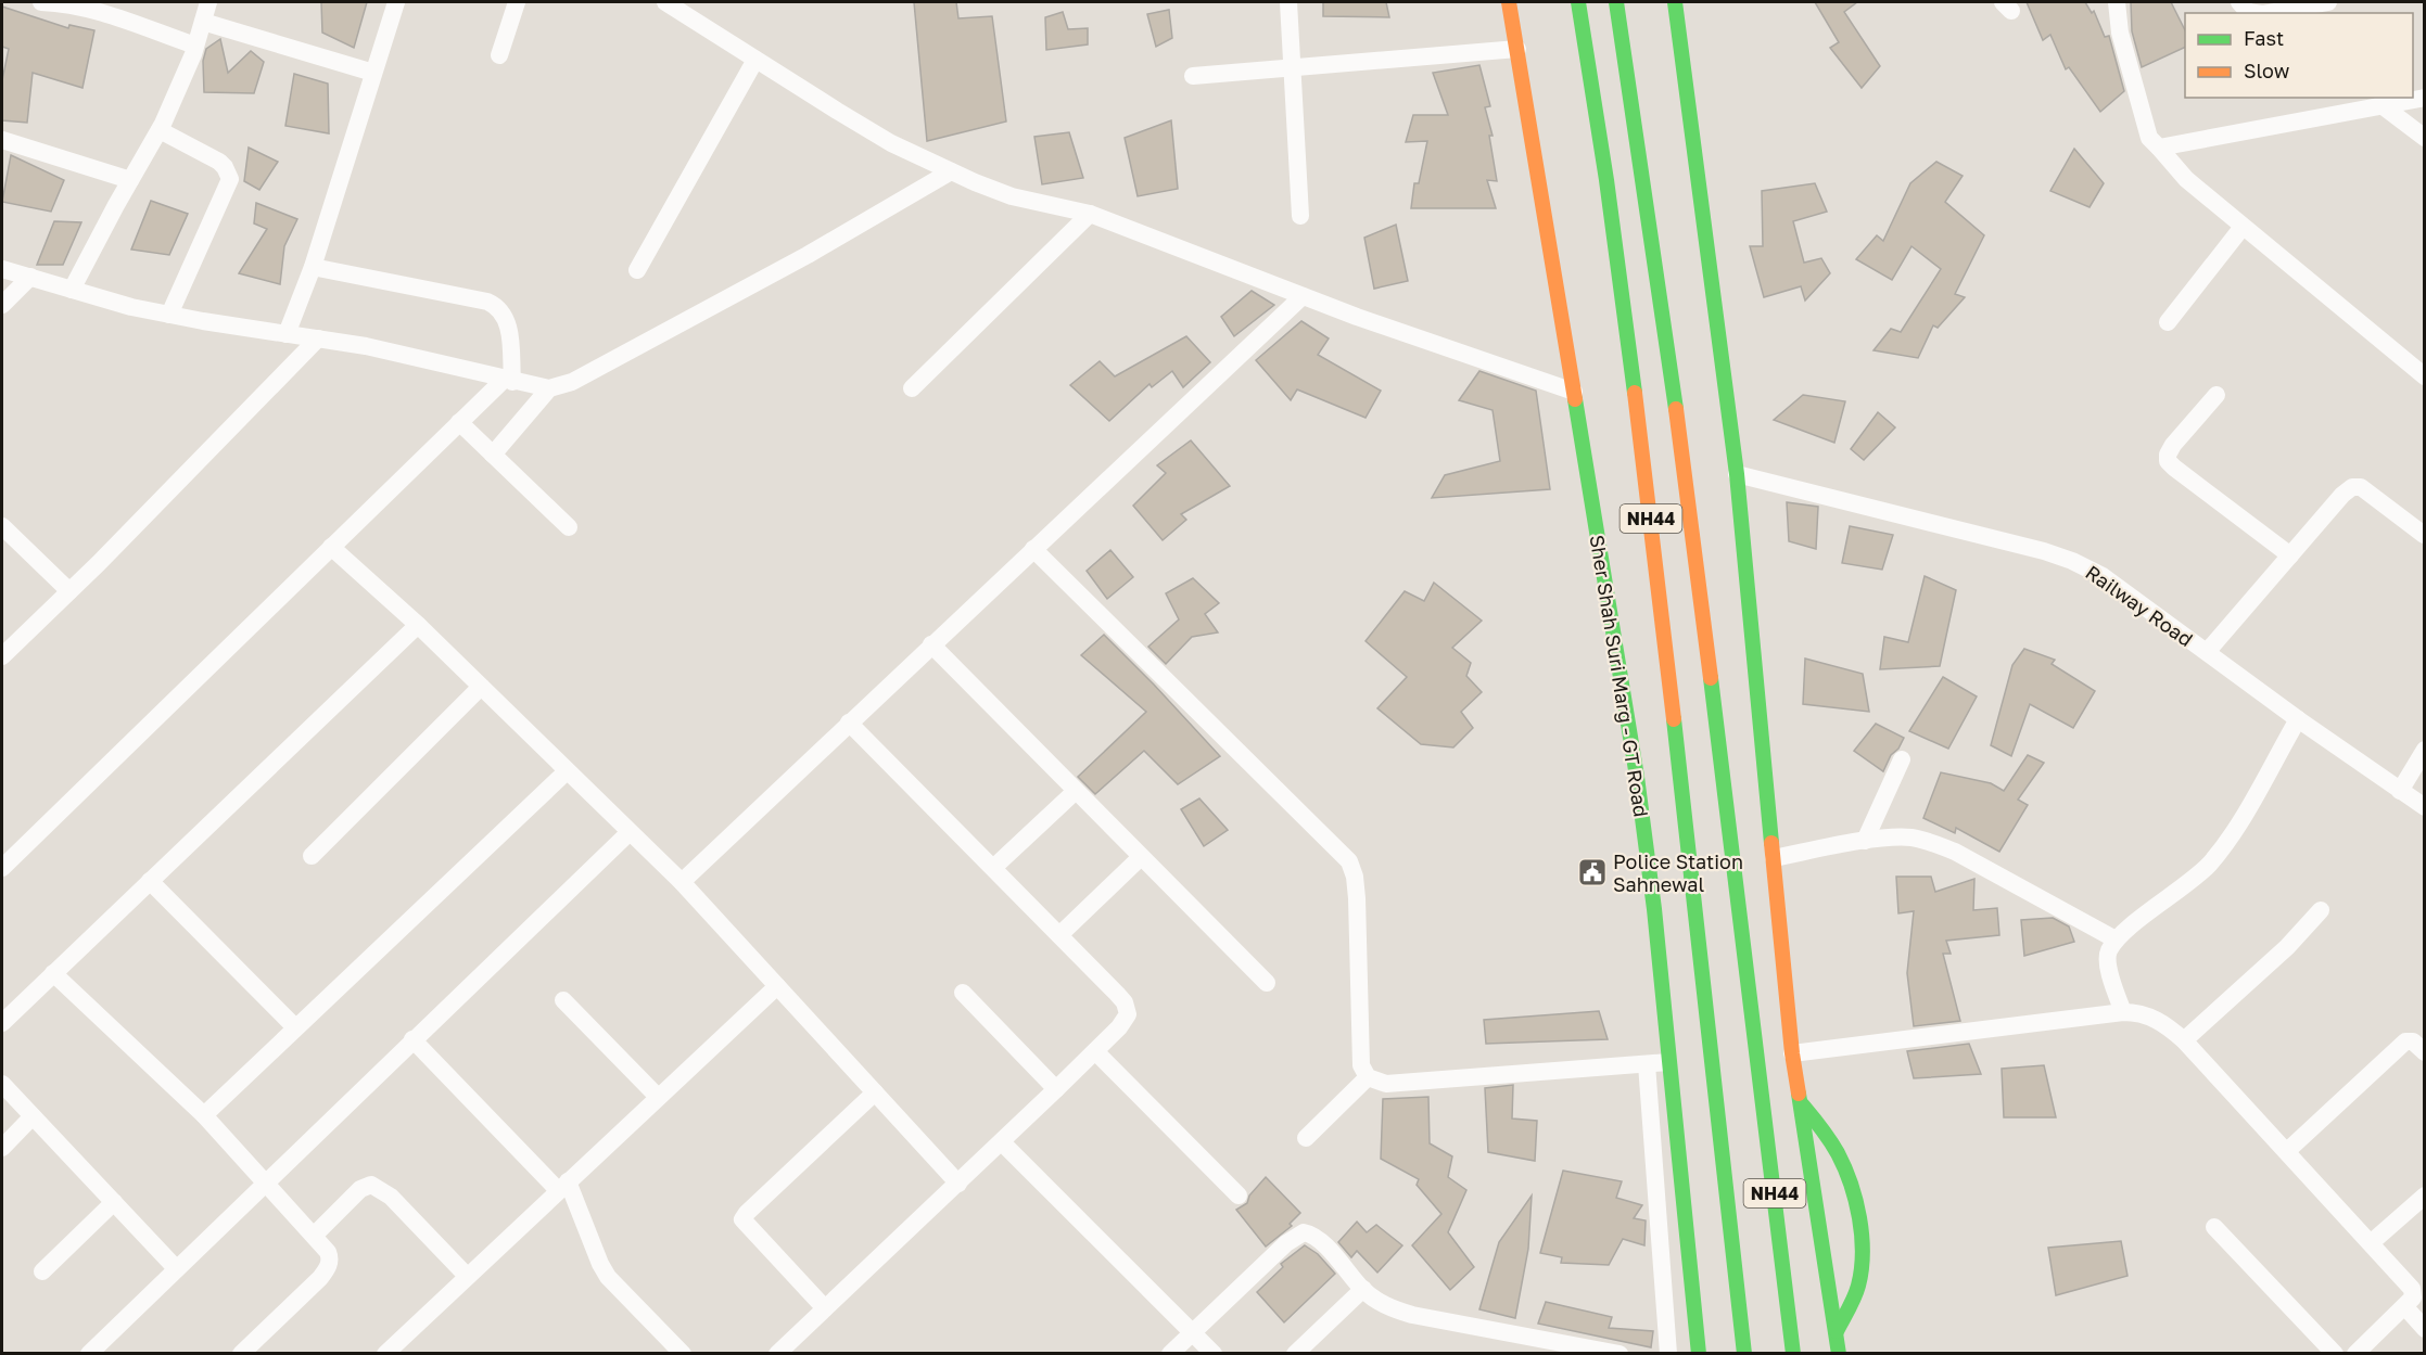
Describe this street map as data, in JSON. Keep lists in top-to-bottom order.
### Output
{
  "streets": {
    "main road": ["NH44", "Sher Shah Suri Marg - GT Road"],
    "street": ["Railway Road"]
  },
  "places": {
    "public building": ["Police Station Sahnewal"]
  },
  "legend": ["Fast", "Slow"]
}
